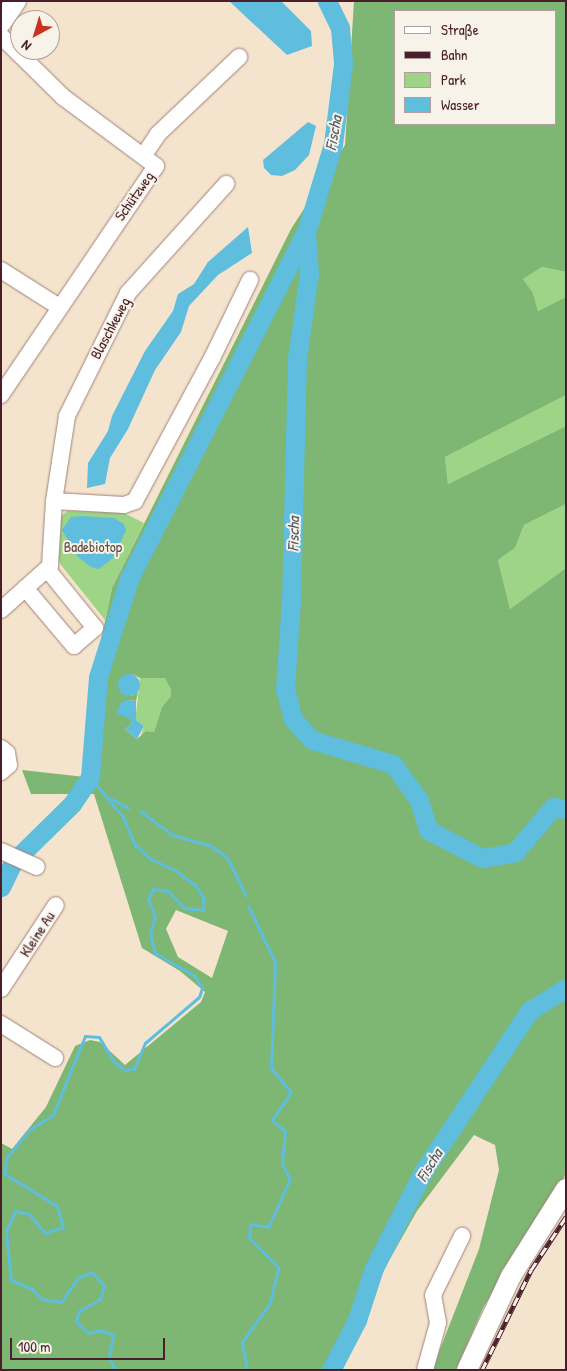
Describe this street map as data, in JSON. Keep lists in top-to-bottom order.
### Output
{
  "streets": {
    "street": ["Schützweg", "Blaschkeweg", "Kleine Au"]
  },
  "water": ["Fischa"],
  "parks": ["Badebiotop"],
  "legend": [
    "Straße",
    "Bahn",
    "Park",
    "Wasser"
  ],
  "scale_bar": "100 m",
  "north": "bottom left"
}
